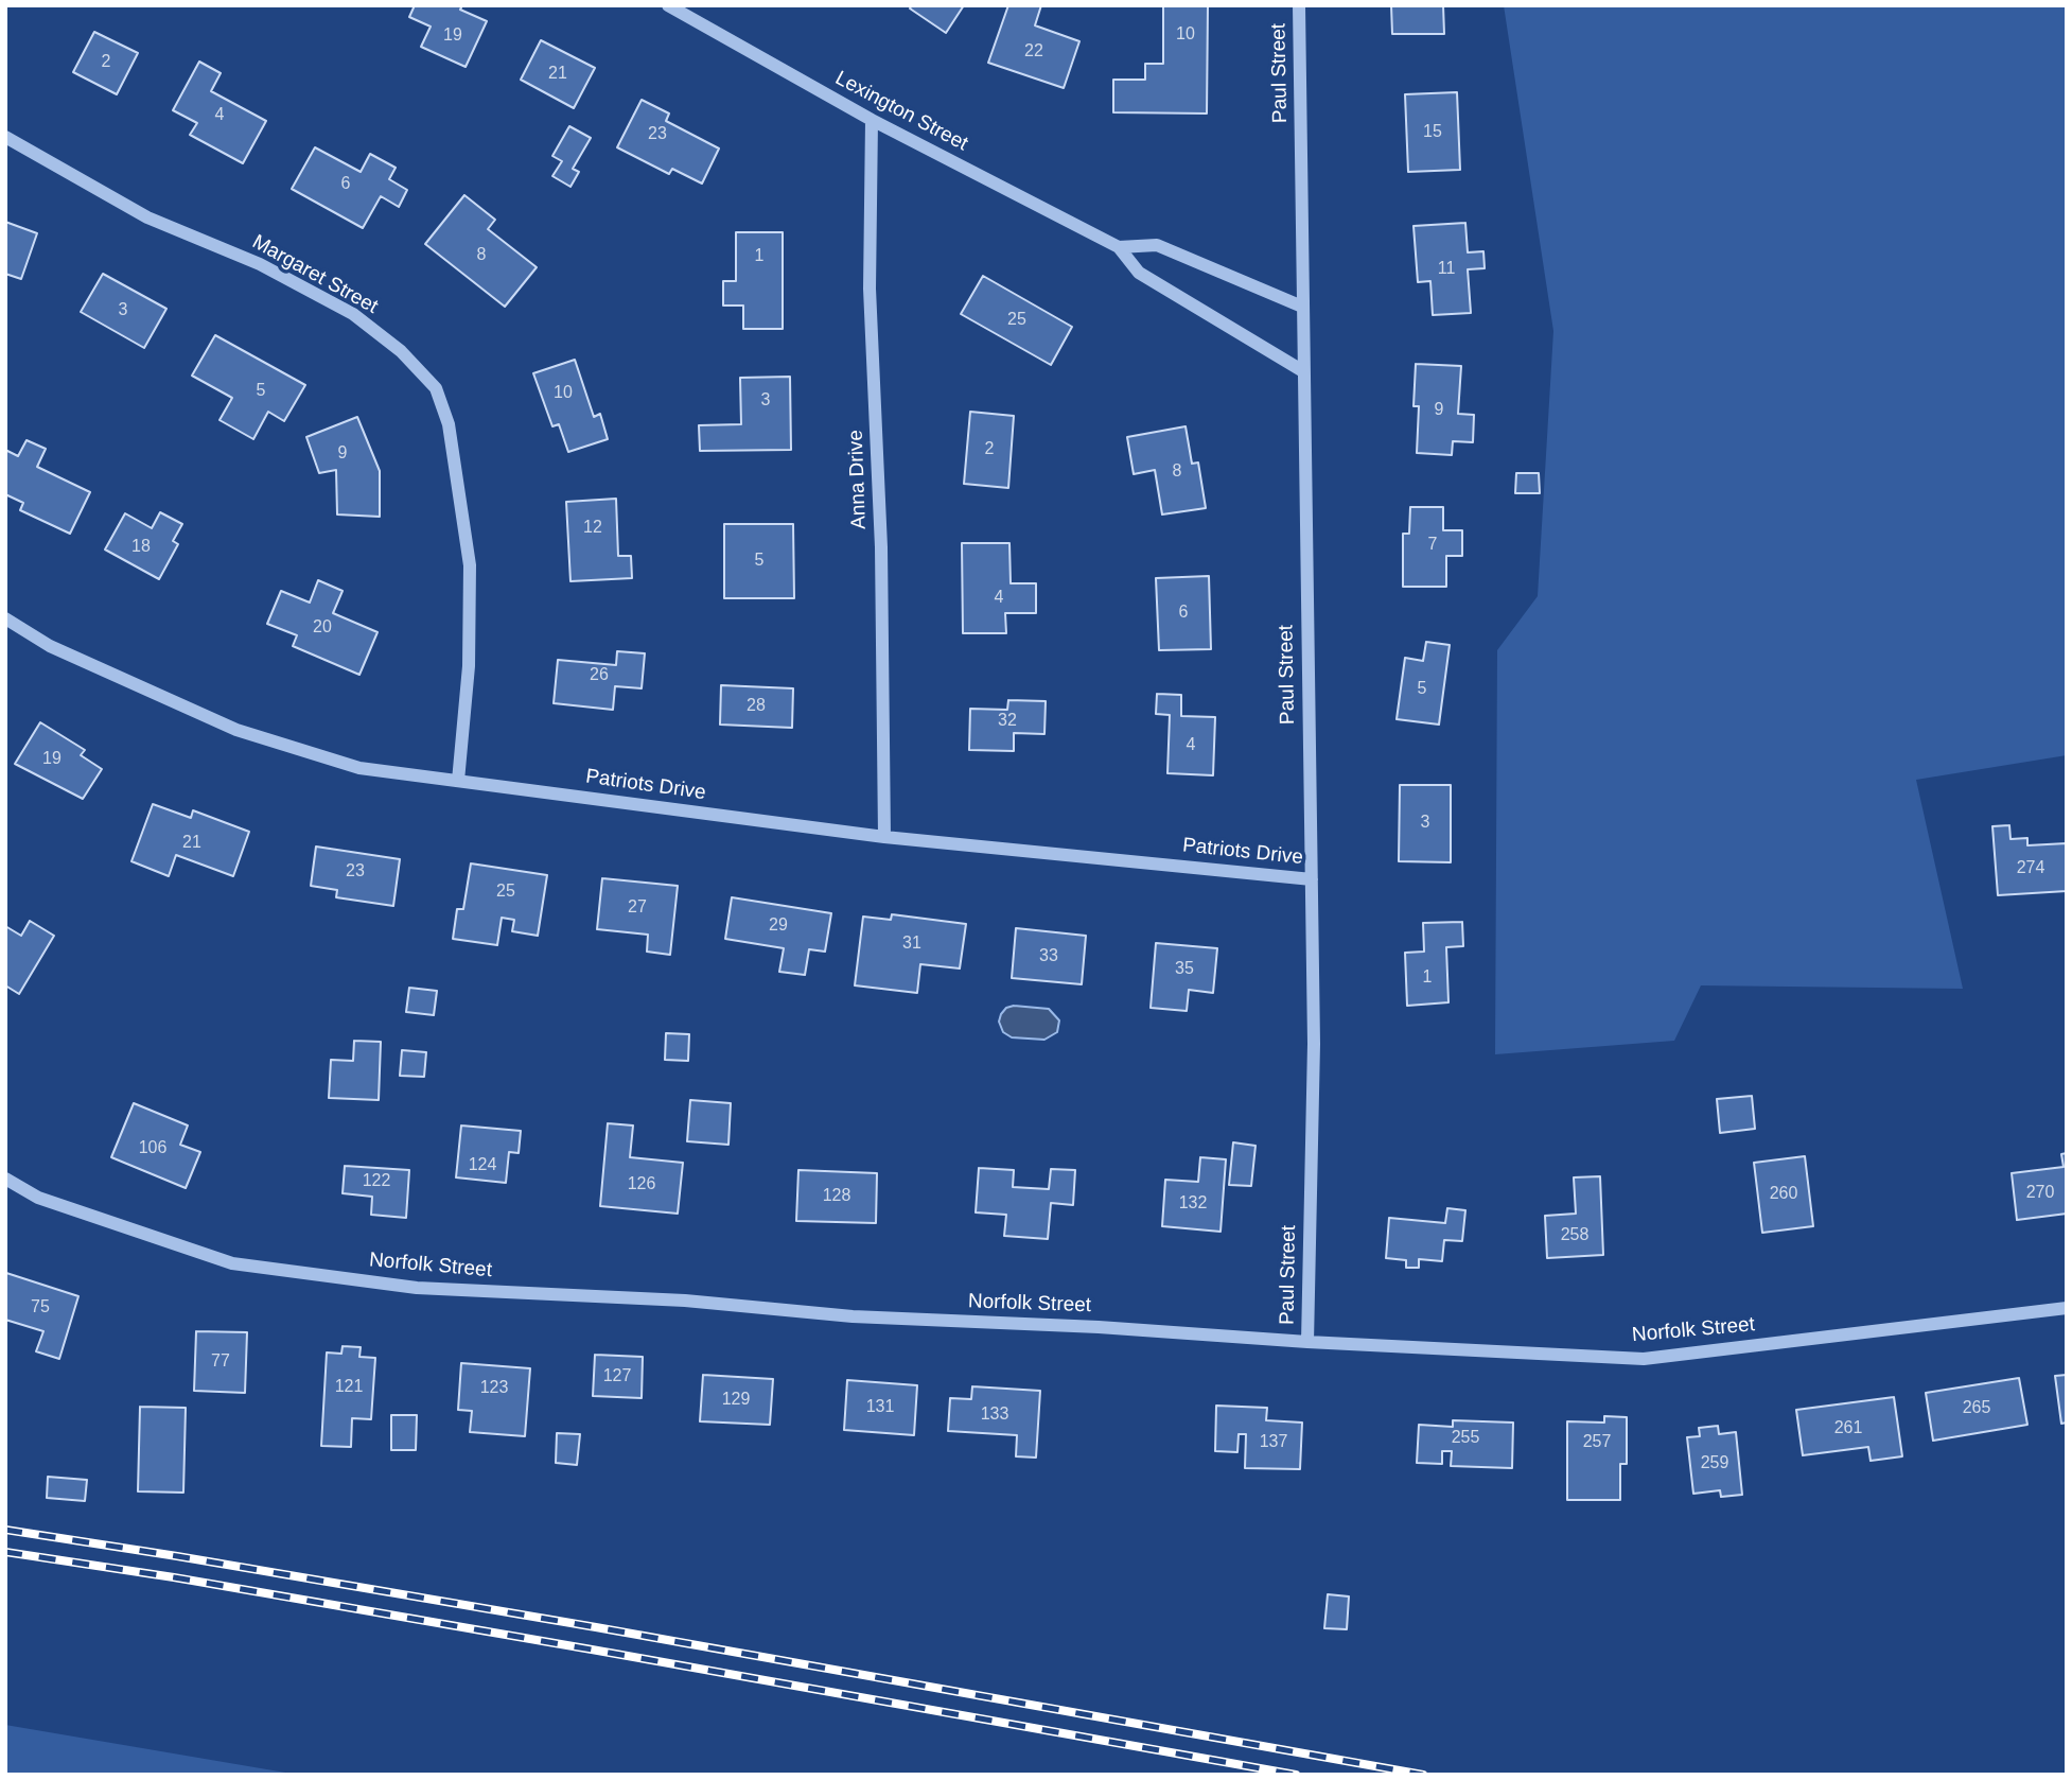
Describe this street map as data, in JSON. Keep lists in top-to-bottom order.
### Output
{
  "streets": {
    "street": [
      "Paul Street",
      "Lexington Street",
      "Margaret Street",
      "Anna Drive",
      "Patriots Drive",
      "Norfolk Street"
    ]
  },
  "crossings": [
    ["Paul Street", "Lexington Street"],
    ["Paul Street", "Patriots Drive"],
    ["Paul Street", "Norfolk Street"],
    ["Lexington Street", "Anna Drive"],
    ["Margaret Street", "Patriots Drive"],
    ["Anna Drive", "Patriots Drive"]
  ],
  "house_numbers": [
    "10",
    "19",
    "22",
    "2",
    "21",
    "4",
    "15",
    "23",
    "6",
    "8",
    "1",
    "11",
    "3",
    "25",
    "5",
    "10",
    "3",
    "9",
    "2",
    "9",
    "8",
    "12",
    "7",
    "18",
    "5",
    "4",
    "6",
    "20",
    "26",
    "5",
    "28",
    "32",
    "4",
    "19",
    "3",
    "21",
    "274",
    "23",
    "25",
    "27",
    "29",
    "31",
    "33",
    "35",
    "1",
    "106",
    "124",
    "122",
    "126",
    "270",
    "260",
    "128",
    "132",
    "258",
    "75",
    "77",
    "127",
    "121",
    "123",
    "129",
    "131",
    "265",
    "133",
    "261",
    "255",
    "137",
    "257",
    "259"
  ]
}
